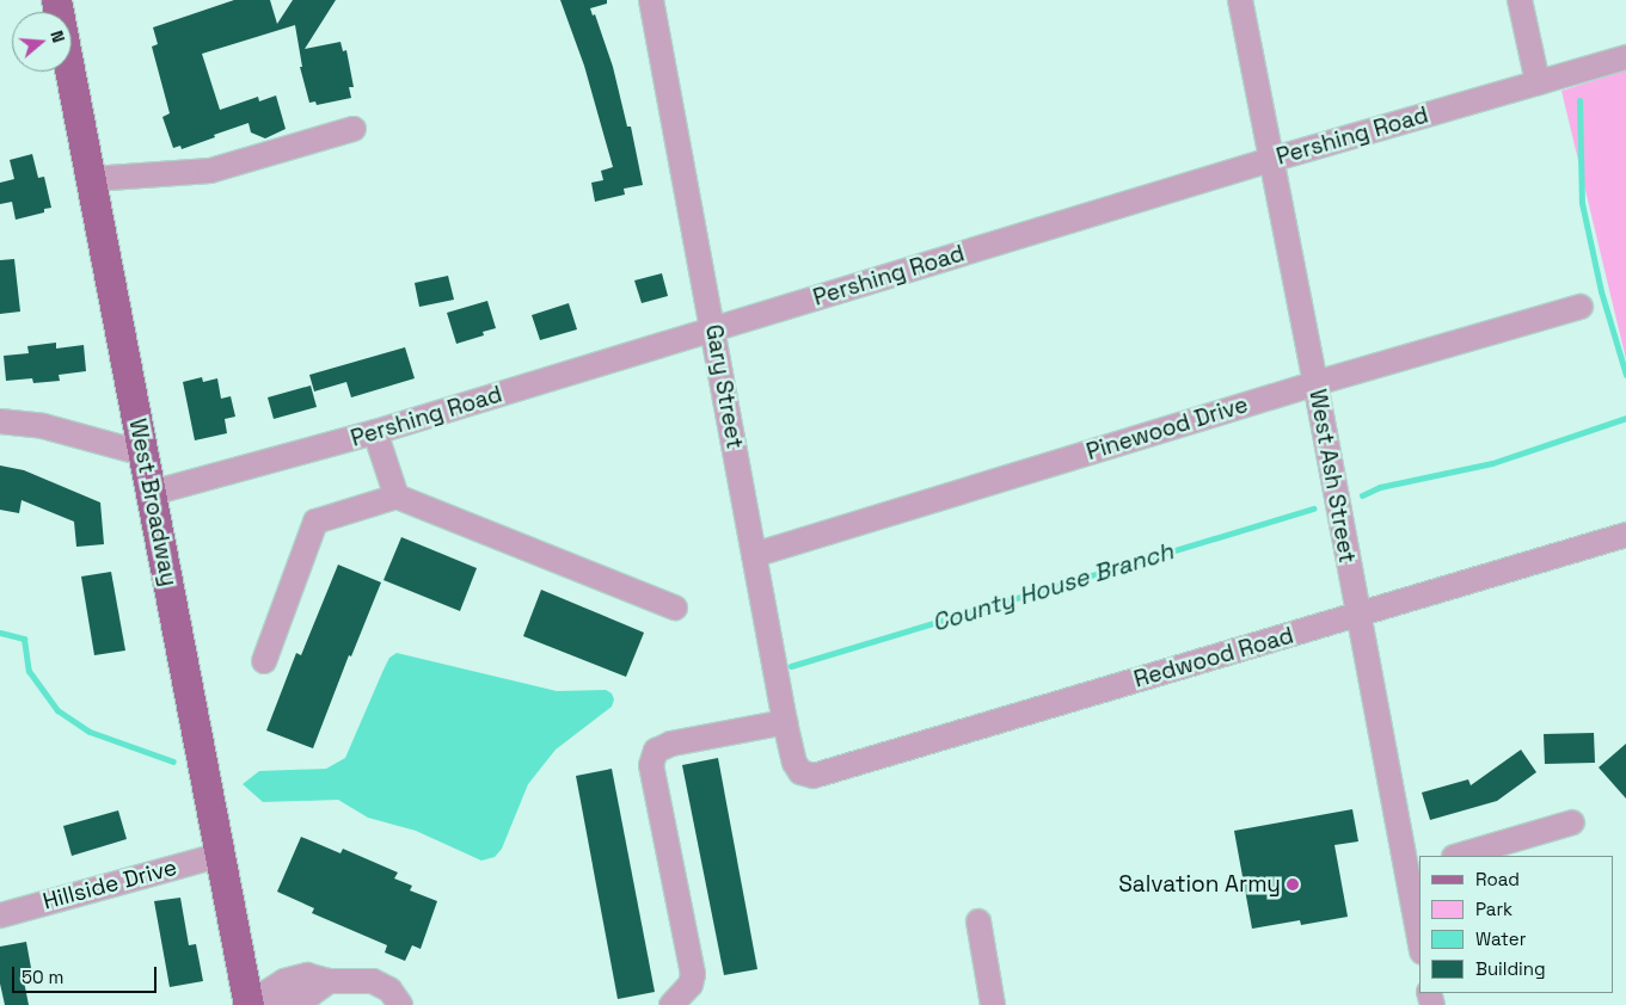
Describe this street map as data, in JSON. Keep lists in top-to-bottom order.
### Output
{
  "streets": {
    "main road": ["West Broadway"],
    "street": [
      "Pershing Road",
      "Gary Street",
      "Pinewood Drive",
      "West Ash Street",
      "Redwood Road",
      "Hillside Drive"
    ]
  },
  "crossings": [
    ["Pershing Road", "Gary Street"],
    ["Pershing Road", "West Ash Street"],
    ["Pershing Road", "West Broadway"],
    ["Gary Street", "Pinewood Drive"],
    ["Gary Street", "Redwood Road"],
    ["Pinewood Drive", "West Ash Street"],
    ["West Ash Street", "Redwood Road"],
    ["West Broadway", "Hillside Drive"]
  ],
  "water": ["County House Branch"],
  "places": ["Salvation Army"],
  "legend": [
    "Road",
    "Park",
    "Water",
    "Building"
  ],
  "scale_bar": "50 m",
  "north": "right"
}
